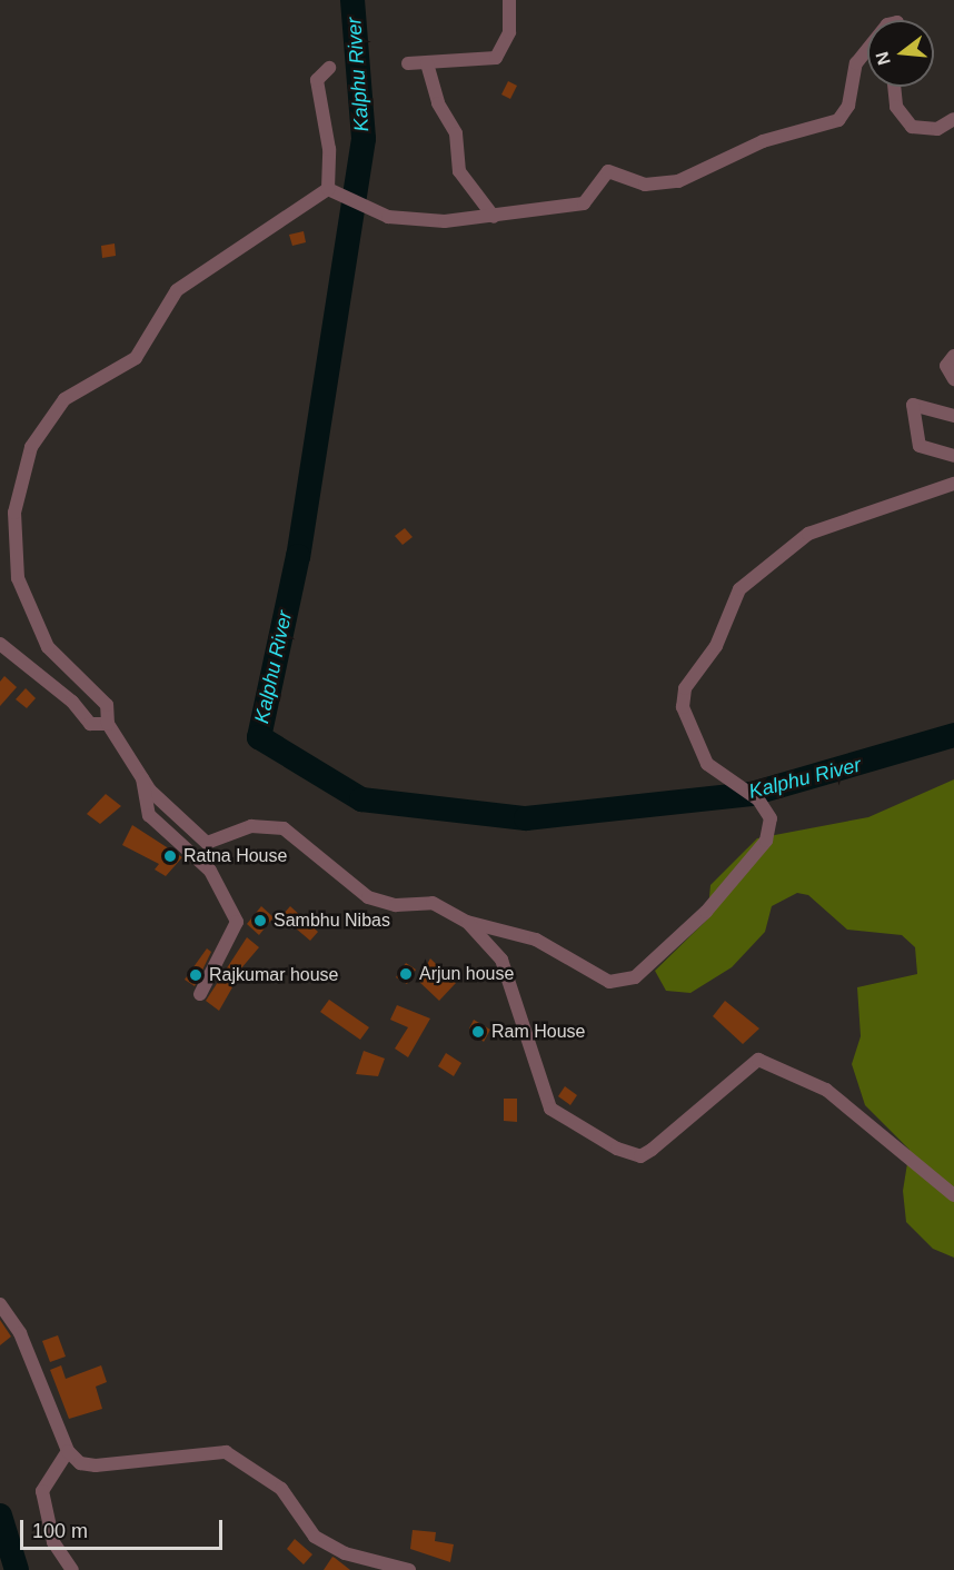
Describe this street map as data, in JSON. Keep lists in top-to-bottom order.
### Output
{
  "water": ["Kalphu River"],
  "places": [
    "Ratna House",
    "Sambhu Nibas",
    "Arjun house",
    "Rajkumar house",
    "Ram House"
  ],
  "scale_bar": "100 m",
  "north": "left"
}
